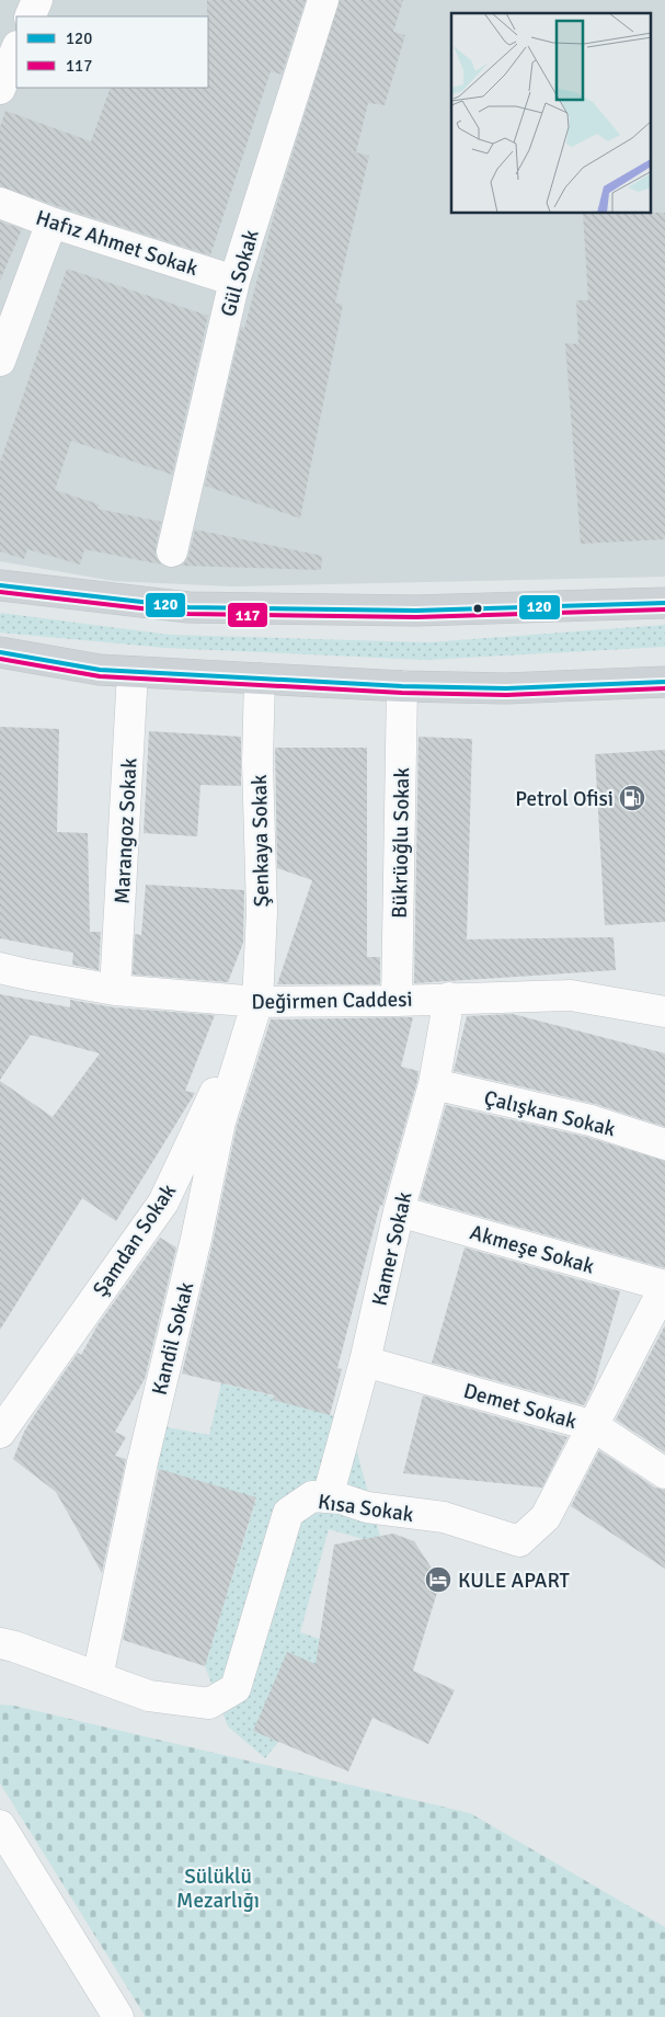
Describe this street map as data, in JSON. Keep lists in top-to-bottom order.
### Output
{
  "streets": {
    "street": [
      "Hafız Ahmet Sokak",
      "Gül Sokak",
      "Marangoz Sokak",
      "Şenkaya Sokak",
      "Bükrüoğlu Sokak",
      "Değirmen Caddesi",
      "Çalışkan Sokak",
      "Şamdan Sokak",
      "Kamer Sokak",
      "Akmeşe Sokak",
      "Kandil Sokak",
      "Demet Sokak",
      "Kısa Sokak"
    ]
  },
  "crossings": [
    ["Hafız Ahmet Sokak", "Gül Sokak"],
    ["Marangoz Sokak", "Değirmen Caddesi"],
    ["Şenkaya Sokak", "Değirmen Caddesi"],
    ["Şenkaya Sokak", "Şamdan Sokak"],
    ["Şenkaya Sokak", "Kandil Sokak"],
    ["Bükrüoğlu Sokak", "Değirmen Caddesi"],
    ["Değirmen Caddesi", "Şamdan Sokak"],
    ["Değirmen Caddesi", "Kamer Sokak"],
    ["Değirmen Caddesi", "Kandil Sokak"],
    ["Çalışkan Sokak", "Kamer Sokak"],
    ["Şamdan Sokak", "Kandil Sokak"],
    ["Kamer Sokak", "Akmeşe Sokak"],
    ["Kamer Sokak", "Demet Sokak"],
    ["Kamer Sokak", "Kısa Sokak"],
    ["Kandil Sokak", "Kısa Sokak"],
    ["Demet Sokak", "Kısa Sokak"]
  ],
  "parks": ["Sülüklü Mezarlığı"],
  "places": {
    "fuel station": ["Petrol Ofisi"],
    "hotel": ["KULE APART"]
  },
  "lines": ["transit line 120", "transit line 117"],
  "legend": ["120", "117"]
}
